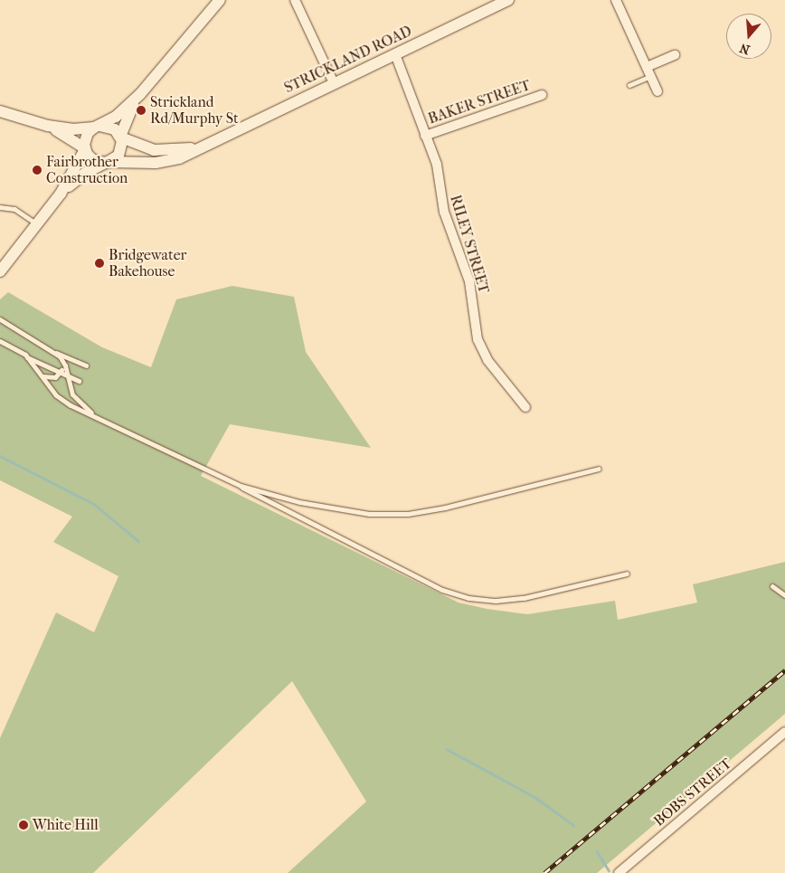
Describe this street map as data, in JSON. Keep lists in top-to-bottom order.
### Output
{
  "streets": {
    "street": [
      "STRICKLAND ROAD",
      "BAKER STREET",
      "RILEY STREET",
      "BOBS STREET"
    ]
  },
  "crossings": [
    ["STRICKLAND ROAD", "RILEY STREET"],
    ["BAKER STREET", "RILEY STREET"]
  ],
  "places": [
    "Strickland Rd/Murphy St",
    "Fairbrother Construction",
    "Bridgewater Bakehouse",
    "White Hill"
  ],
  "north": "bottom"
}
